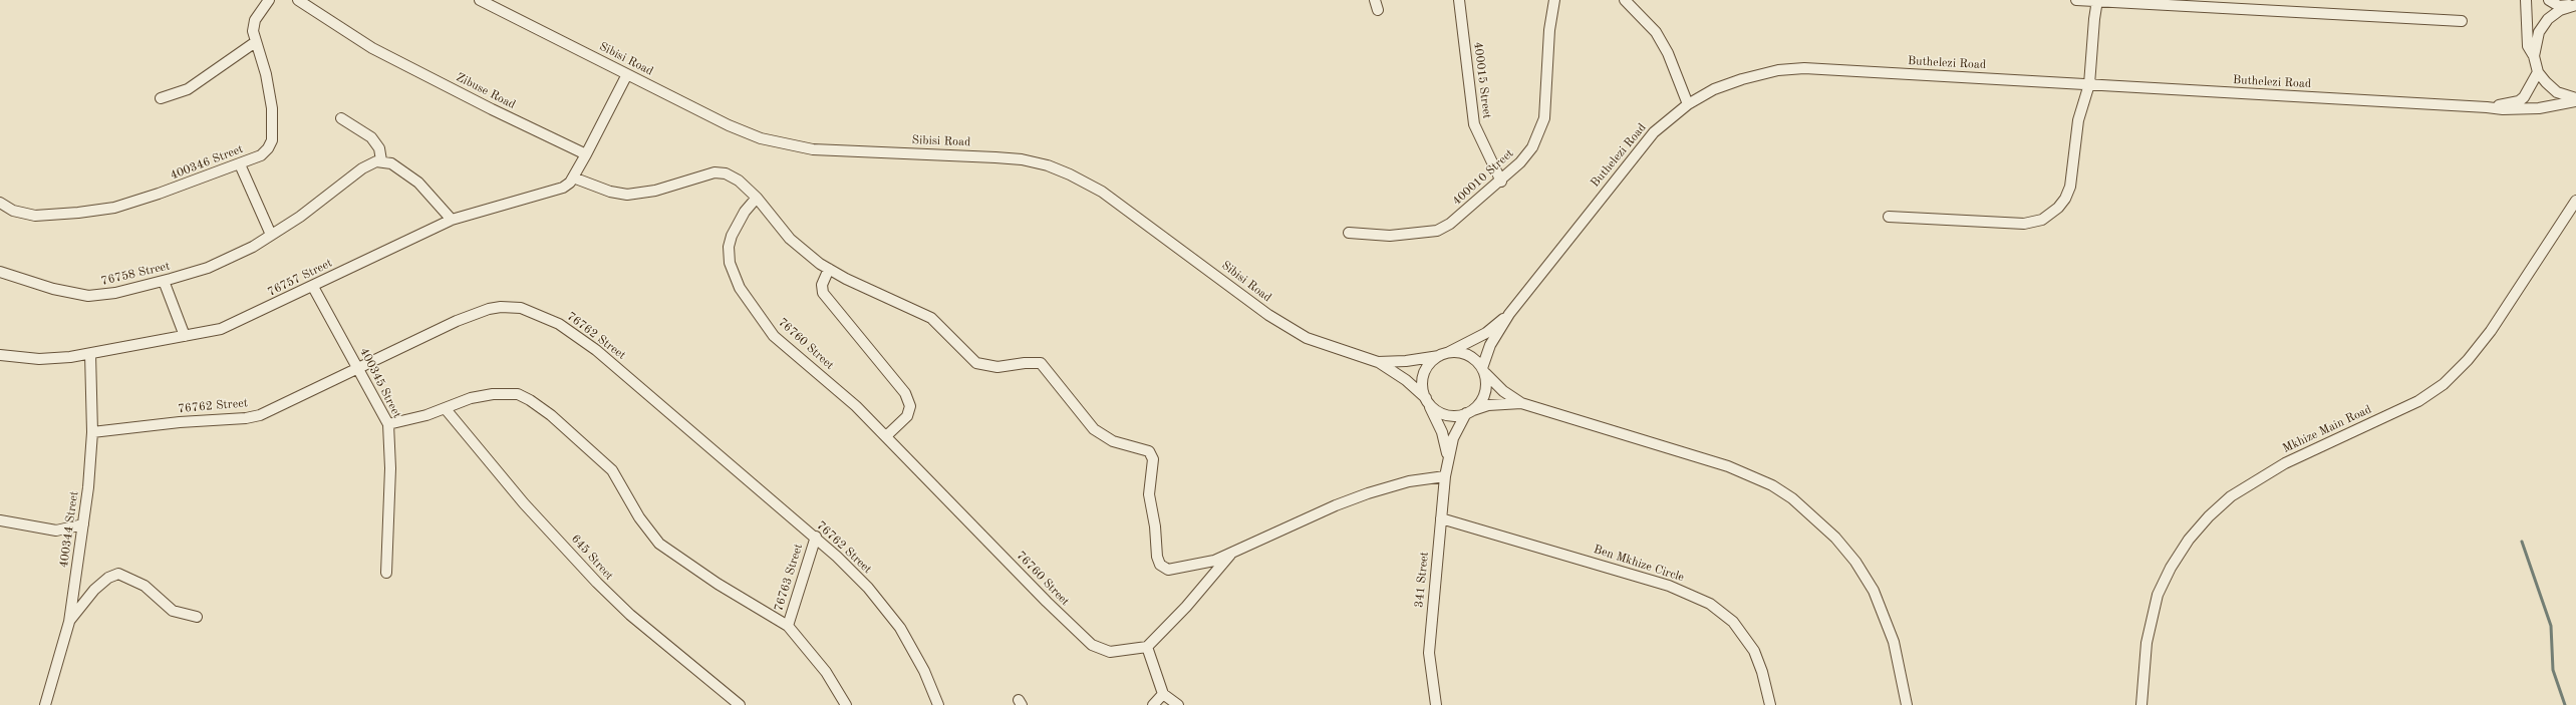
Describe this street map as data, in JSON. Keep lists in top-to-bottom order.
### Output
{
  "streets": {
    "street": [
      "Sibisi Road",
      "Buthelezi Road",
      "400015 Street",
      "Zibuse Road",
      "400346 Street",
      "400010 Street",
      "76758 Street",
      "76757 Street",
      "76762 Street",
      "76760 Street",
      "400345 Street",
      "Mkhize Main Road",
      "400344 Street",
      "645 Street",
      "Ben Mkhize Circle",
      "76763 Street",
      "341 Street"
    ]
  },
  "crossings": [
    ["Sibisi Road", "Buthelezi Road"],
    ["Sibisi Road", "341 Street"],
    ["Buthelezi Road", "341 Street"],
    ["400015 Street", "400010 Street"],
    ["Zibuse Road", "76757 Street"],
    ["76757 Street", "400345 Street"],
    ["76757 Street", "400344 Street"],
    ["76762 Street", "400345 Street"],
    ["76762 Street", "400344 Street"],
    ["76762 Street", "76763 Street"],
    ["Ben Mkhize Circle", "341 Street"]
  ]
}
